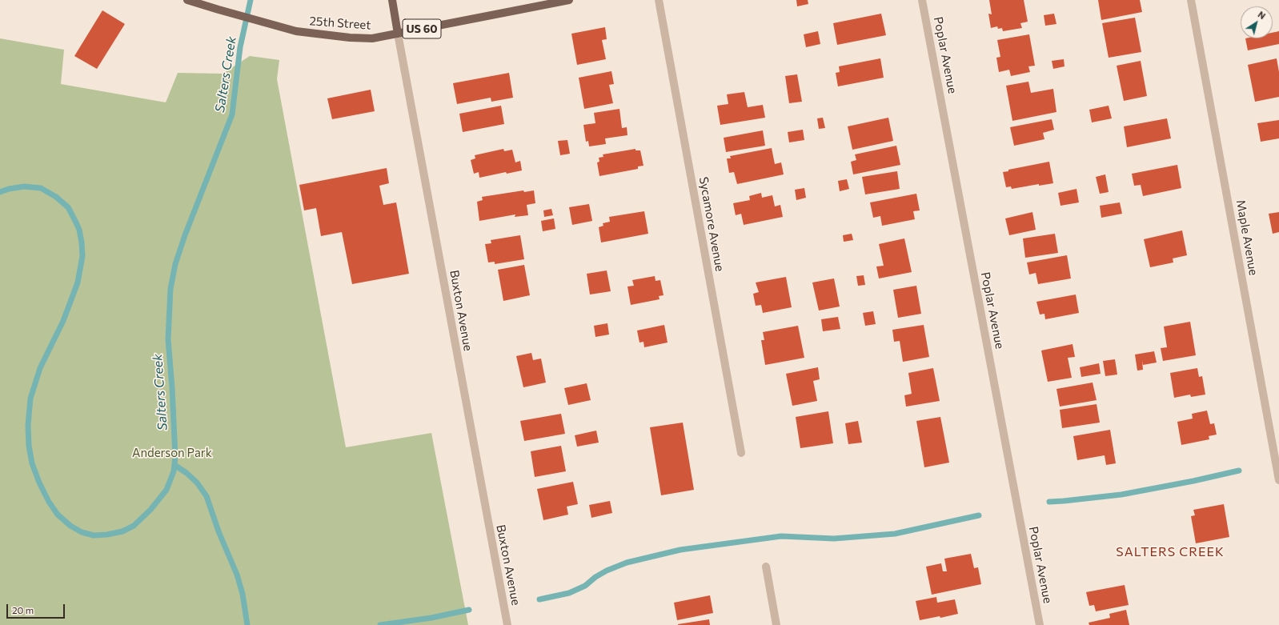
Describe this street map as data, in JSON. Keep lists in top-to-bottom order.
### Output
{
  "streets": {
    "main road": ["25th Street", "US 60", "Buxton Avenue"],
    "street": ["Poplar Avenue", "Sycamore Avenue", "Maple Avenue"]
  },
  "crossings": [
    ["25th Street", "Buxton Avenue"]
  ],
  "districts": ["SALTERS CREEK"],
  "water": ["Salters Creek"],
  "parks": ["Anderson Park"],
  "scale_bar": "20 m",
  "north": "top right"
}
